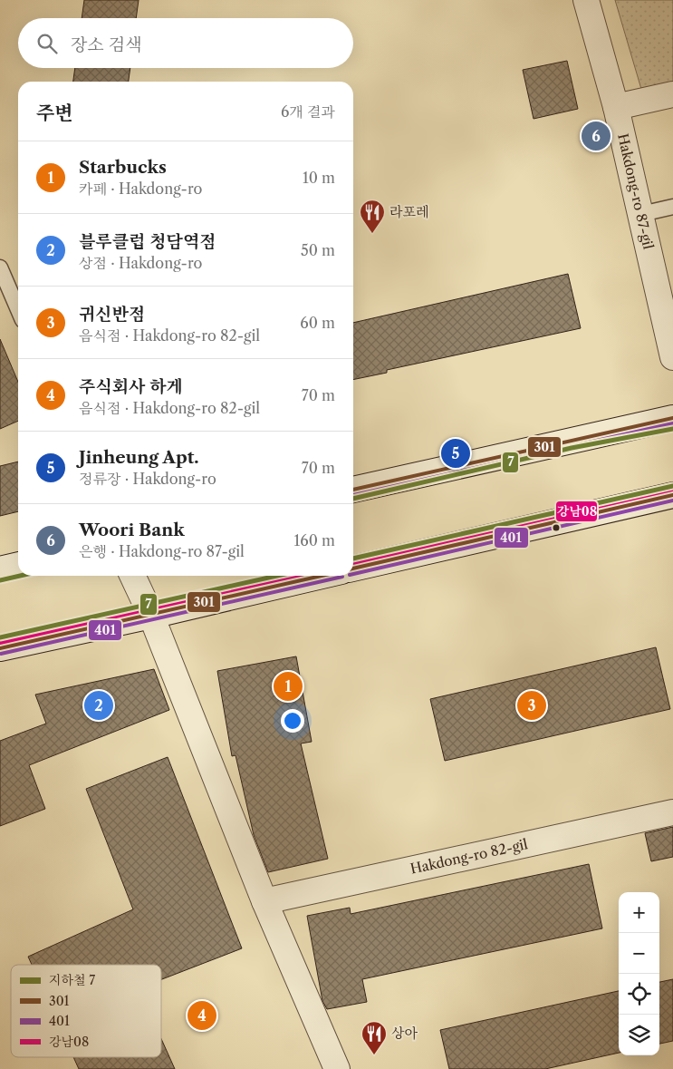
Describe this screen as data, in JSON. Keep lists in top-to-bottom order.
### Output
{
  "streets": {
    "street": ["Hakdong-ro 87-gil", "Hakdong-ro 82-gil"]
  },
  "places": {
    "restaurant": ["라포레", "상아"]
  },
  "lines": [
    "transit line 301",
    "transit line 401",
    "metro line 7",
    "transit line 강남08"
  ],
  "legend": [
    "지하철 7",
    "301",
    "401",
    "강남08"
  ],
  "page": {
    "search": "장소 검색",
    "heading": ["주변", "6개 결과"],
    "pins": [
      "6",
      "5",
      "1",
      "2",
      "3",
      "4"
    ],
    "list": [
      {
        "mark": "1",
        "name": "Starbucks",
        "note": "카페 · Hakdong-ro",
        "value": "10 m"
      },
      {
        "mark": "2",
        "name": "블루클럽 청담역점",
        "note": "상점 · Hakdong-ro",
        "value": "50 m"
      },
      {
        "mark": "3",
        "name": "귀신반점",
        "note": "음식점 · Hakdong-ro 82-gil",
        "value": "60 m"
      },
      {
        "mark": "4",
        "name": "주식회사 하게",
        "note": "음식점 · Hakdong-ro 82-gil",
        "value": "70 m"
      },
      {
        "mark": "5",
        "name": "Jinheung Apt.",
        "note": "정류장 · Hakdong-ro",
        "value": "70 m"
      },
      {
        "mark": "6",
        "name": "Woori Bank",
        "note": "은행 · Hakdong-ro 87-gil",
        "value": "160 m"
      }
    ],
    "map_buttons": ["+", "−"]
  }
}
